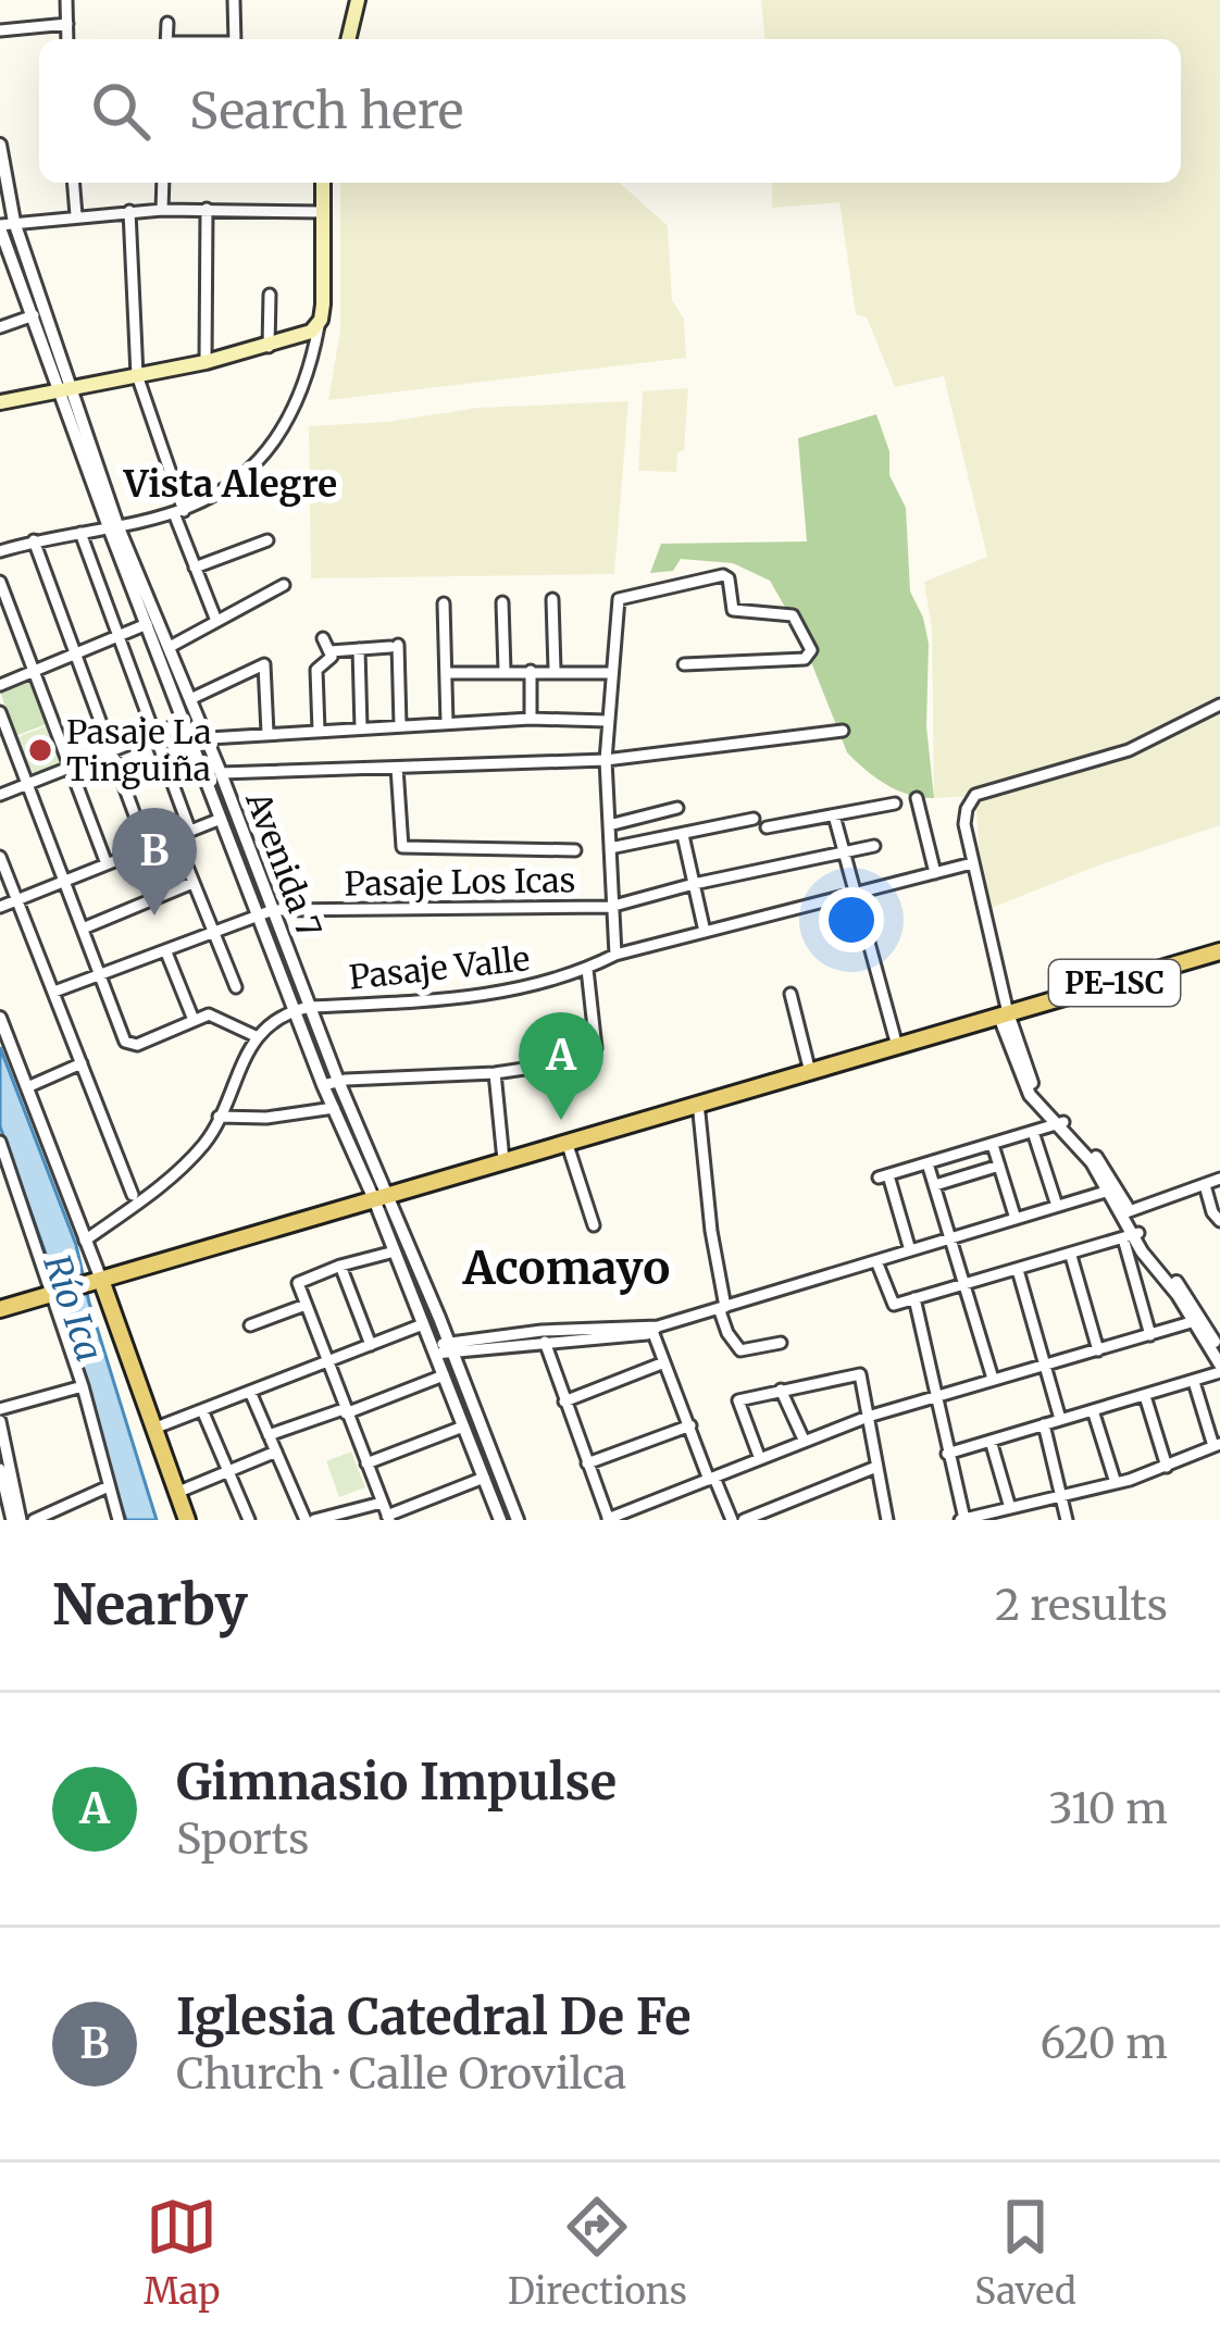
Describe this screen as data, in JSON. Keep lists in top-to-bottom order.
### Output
{
  "streets": {
    "main road": ["PE-1SC"],
    "street": ["Avenida 7", "Pasaje Los Icas", "Pasaje Valle"]
  },
  "crossings": [
    ["Avenida 7", "Pasaje Los Icas"],
    ["Avenida 7", "Pasaje Valle"],
    ["Avenida 7", "PE-1SC"]
  ],
  "districts": ["Vista Alegre", "Acomayo"],
  "water": ["Río Ica"],
  "places": ["Pasaje La Tinguiña"],
  "page": {
    "search": "Search here",
    "pins": ["B", "A"],
    "heading": ["Nearby", "2 results"],
    "list": [
      {
        "mark": "A",
        "name": "Gimnasio Impulse",
        "note": "Sports",
        "value": "310 m"
      },
      {
        "mark": "B",
        "name": "Iglesia Catedral De Fe",
        "note": "Church · Calle Orovilca",
        "value": "620 m"
      }
    ],
    "nav": ["Map", "Directions", "Saved"]
  }
}
